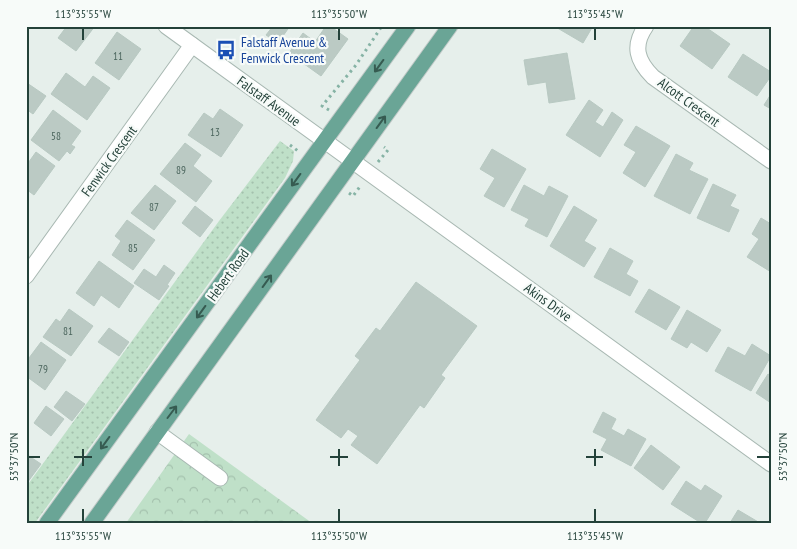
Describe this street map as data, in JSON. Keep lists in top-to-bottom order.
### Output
{
  "streets": {
    "main road": ["Hebert Road"],
    "street": [
      "Falstaff Avenue",
      "Alcott Crescent",
      "Fenwick Crescent",
      "Akins Drive"
    ]
  },
  "crossings": [
    ["Falstaff Avenue", "Fenwick Crescent"],
    ["Falstaff Avenue", "Hebert Road"],
    ["Falstaff Avenue", "Akins Drive"],
    ["Hebert Road", "Akins Drive"]
  ],
  "places": {
    "bus stop": ["Falstaff Avenue & Fenwick Crescent"]
  },
  "house_numbers": [
    "11",
    "13",
    "58",
    "89",
    "87",
    "85",
    "81",
    "79"
  ],
  "coordinates": [
    "113°35'55\"W",
    "113°35'50\"W",
    "113°35'45\"W",
    "53°37'50\"N"
  ]
}
